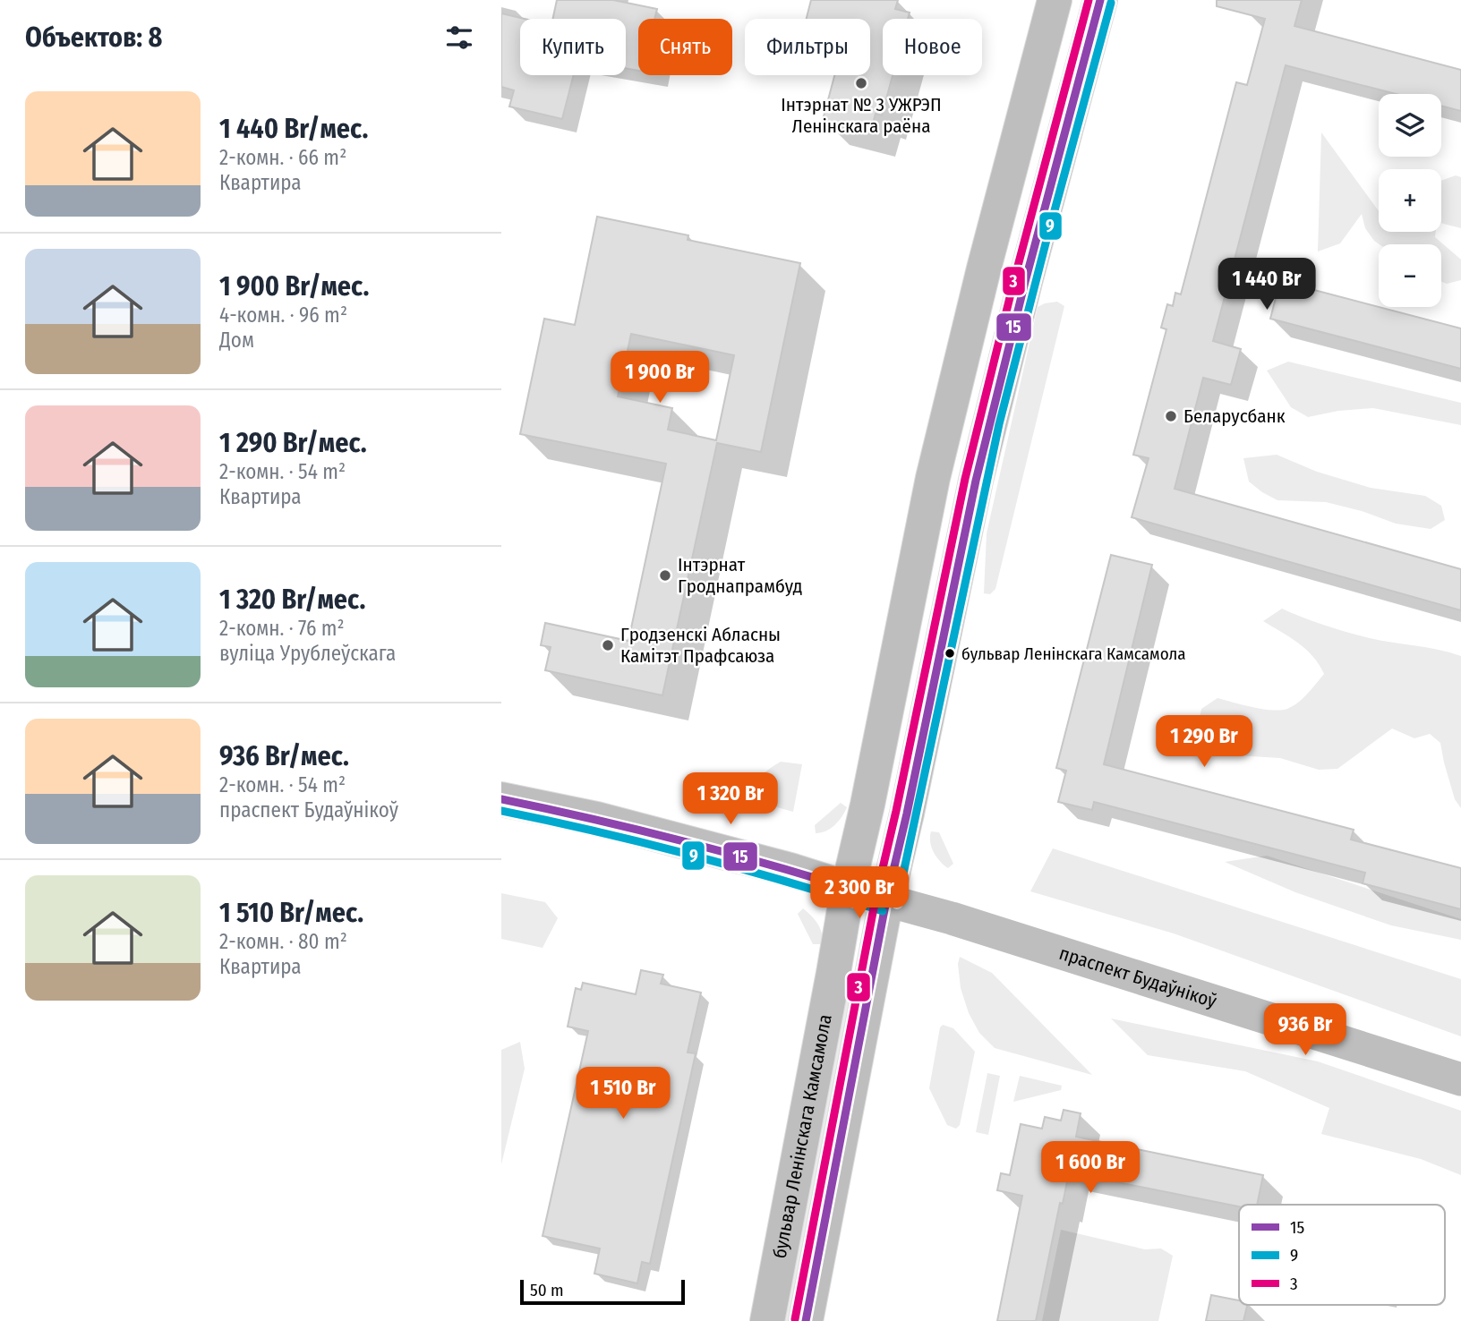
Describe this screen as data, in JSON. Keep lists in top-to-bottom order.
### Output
{
  "streets": {
    "main road": ["бульвар Ленінскага Камсамола"],
    "street": ["праспект Будаўнікоў"]
  },
  "crossings": [
    ["праспект Будаўнікоў", "бульвар Ленінскага Камсамола"]
  ],
  "places": [
    "Інтэрнат № 3 УЖРЭП Ленінскага раёна",
    "Беларусбанк",
    "Інтэрнат Гроднапрамбуд",
    "Гродзенскі Абласны Камітэт Прафсаюза",
    "бульвар Ленінскага Камсамола"
  ],
  "lines": ["transit line 15", "transit line 3", "transit line 9"],
  "legend": ["15", "9", "3"],
  "scale_bar": "50 m",
  "page": {
    "heading": "Объектов: 8",
    "chip": [
      "Купить",
      "Снять",
      "Фильтры",
      "Новое"
    ],
    "list": [
      {
        "name": "1 440 Br/мес.",
        "note": "2-комн. · 66 m² · Квартира"
      },
      {
        "name": "1 900 Br/мес.",
        "note": "4-комн. · 96 m² · Дом"
      },
      {
        "name": "1 290 Br/мес.",
        "note": "2-комн. · 54 m² · Квартира"
      },
      {
        "name": "1 320 Br/мес.",
        "note": "2-комн. · 76 m² · вуліца Урублеўскага"
      },
      {
        "name": "936 Br/мес.",
        "note": "2-комн. · 54 m² · праспект Будаўнікоў"
      },
      {
        "name": "1 510 Br/мес.",
        "note": "2-комн. · 80 m² · Квартира"
      }
    ],
    "map_buttons": ["+", "−"],
    "price": [
      "1 440 Br",
      "1 900 Br",
      "1 290 Br",
      "1 320 Br",
      "2 300 Br",
      "936 Br",
      "1 510 Br",
      "1 600 Br"
    ],
    "scale": "50 m"
  }
}
